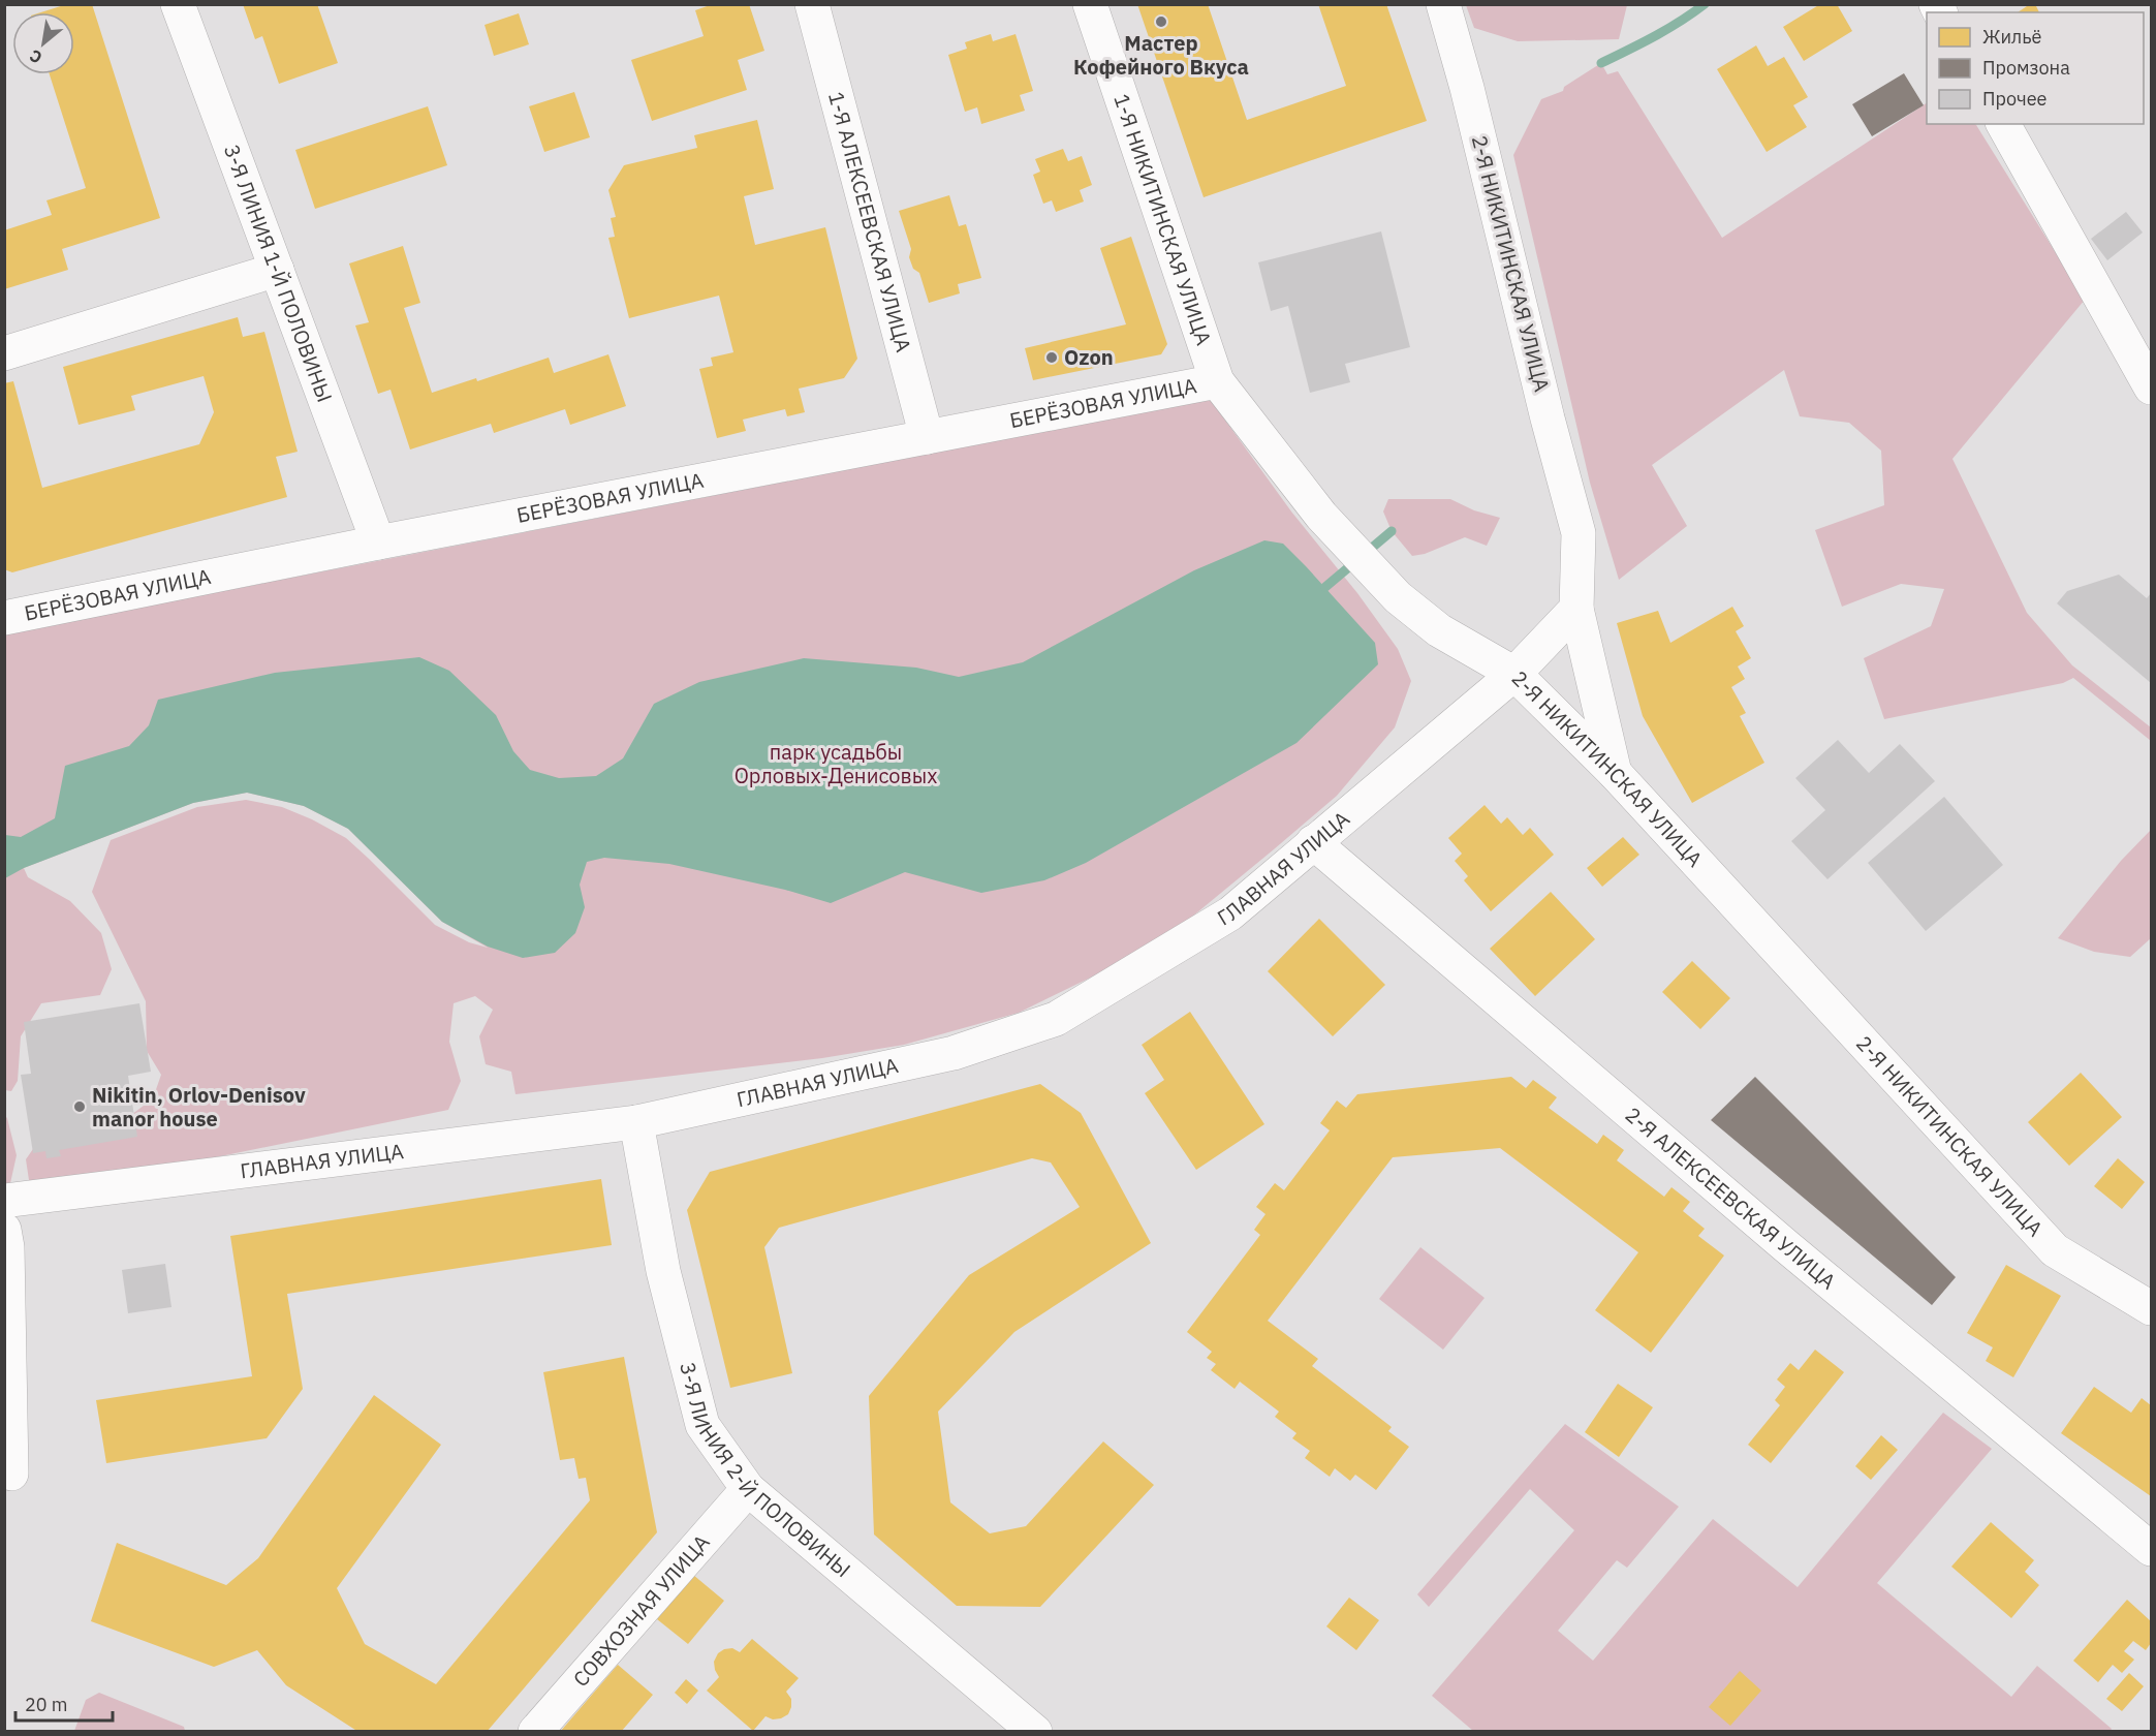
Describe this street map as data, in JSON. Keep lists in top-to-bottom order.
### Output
{
  "streets": {
    "street": [
      "1-Я АЛЕКСЕЕВСКАЯ УЛИЦА",
      "1-Я НИКИТИНСКАЯ УЛИЦА",
      "2-Я НИКИТИНСКАЯ УЛИЦА",
      "3-Я ЛИНИЯ 1-Й ПОЛОВИНЫ",
      "БЕРЁЗОВАЯ УЛИЦА",
      "ГЛАВНАЯ УЛИЦА",
      "2-Я АЛЕКСЕЕВСКАЯ УЛИЦА",
      "3-Я ЛИНИЯ 2-Й ПОЛОВИНЫ",
      "СОВХОЗНАЯ УЛИЦА"
    ]
  },
  "crossings": [
    ["1-Я АЛЕКСЕЕВСКАЯ УЛИЦА", "БЕРЁЗОВАЯ УЛИЦА"],
    ["1-Я НИКИТИНСКАЯ УЛИЦА", "2-Я НИКИТИНСКАЯ УЛИЦА"],
    ["1-Я НИКИТИНСКАЯ УЛИЦА", "БЕРЁЗОВАЯ УЛИЦА"],
    ["1-Я НИКИТИНСКАЯ УЛИЦА", "ГЛАВНАЯ УЛИЦА"],
    ["2-Я НИКИТИНСКАЯ УЛИЦА", "ГЛАВНАЯ УЛИЦА"],
    ["3-Я ЛИНИЯ 1-Й ПОЛОВИНЫ", "БЕРЁЗОВАЯ УЛИЦА"],
    ["ГЛАВНАЯ УЛИЦА", "2-Я АЛЕКСЕЕВСКАЯ УЛИЦА"],
    ["ГЛАВНАЯ УЛИЦА", "3-Я ЛИНИЯ 2-Й ПОЛОВИНЫ"],
    ["3-Я ЛИНИЯ 2-Й ПОЛОВИНЫ", "СОВХОЗНАЯ УЛИЦА"]
  ],
  "parks": ["парк усадьбы Орловых-Денисовых"],
  "places": ["Мастер Кофейного Вкуса", "Ozon", "Nikitin, Orlov-Denisov manor house"],
  "legend": ["Жильё", "Промзона", "Прочее"],
  "scale_bar": "20 m",
  "north": "bottom left"
}
